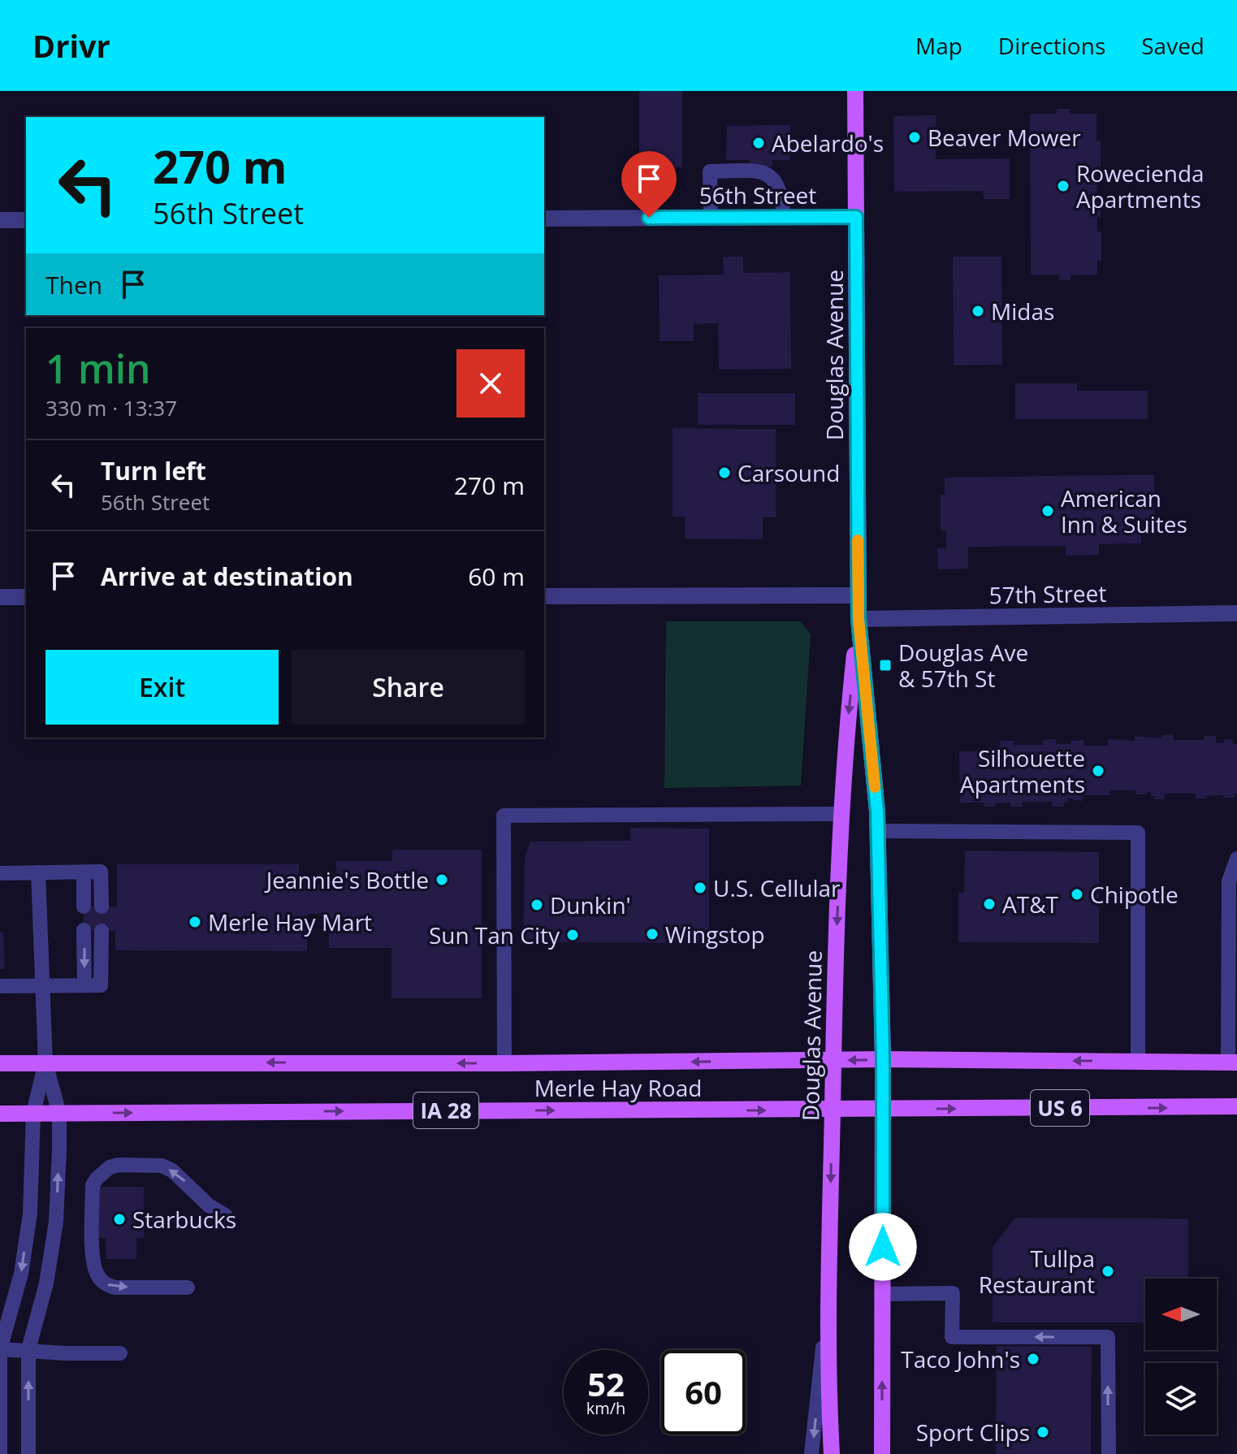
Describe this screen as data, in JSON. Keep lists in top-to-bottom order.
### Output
{
  "streets": {
    "main road": [
      "Douglas Avenue",
      "Merle Hay Road",
      "US 6",
      "IA 28"
    ],
    "street": ["56th Street", "57th Street"]
  },
  "crossings": [
    ["56th Street", "Douglas Avenue"],
    ["Douglas Avenue", "57th Street"],
    ["Douglas Avenue", "Merle Hay Road"]
  ],
  "places": {
    "other": [
      "Beaver Mower",
      "Abelardo's",
      "Rowecienda Apartments",
      "Midas",
      "Carsound",
      "American Inn & Suites",
      "Silhouette Apartments",
      "Jeannie's Bottle",
      "U.S. Cellular",
      "Chipotle",
      "AT&T",
      "Dunkin'",
      "Merle Hay Mart",
      "Wingstop",
      "Sun Tan City",
      "Starbucks",
      "Tullpa Restaurant",
      "Taco John's",
      "Sport Clips"
    ],
    "transit": ["Douglas Ave & 57th St"]
  },
  "north": "left",
  "page": {
    "header": "Drivr",
    "nav": ["Map", "Directions", "Saved"],
    "turn": ["270 m", "56th Street"],
    "then": "Then",
    "heading": ["1 min", "330 m · 13:37"],
    "list": [
      {
        "name": "Turn left",
        "note": "56th Street",
        "value": "270 m"
      },
      {
        "name": "Arrive at destination",
        "value": "60 m"
      }
    ],
    "buttons": ["Exit", "Share"],
    "speed": "52 km/h",
    "limit": "60"
  }
}
